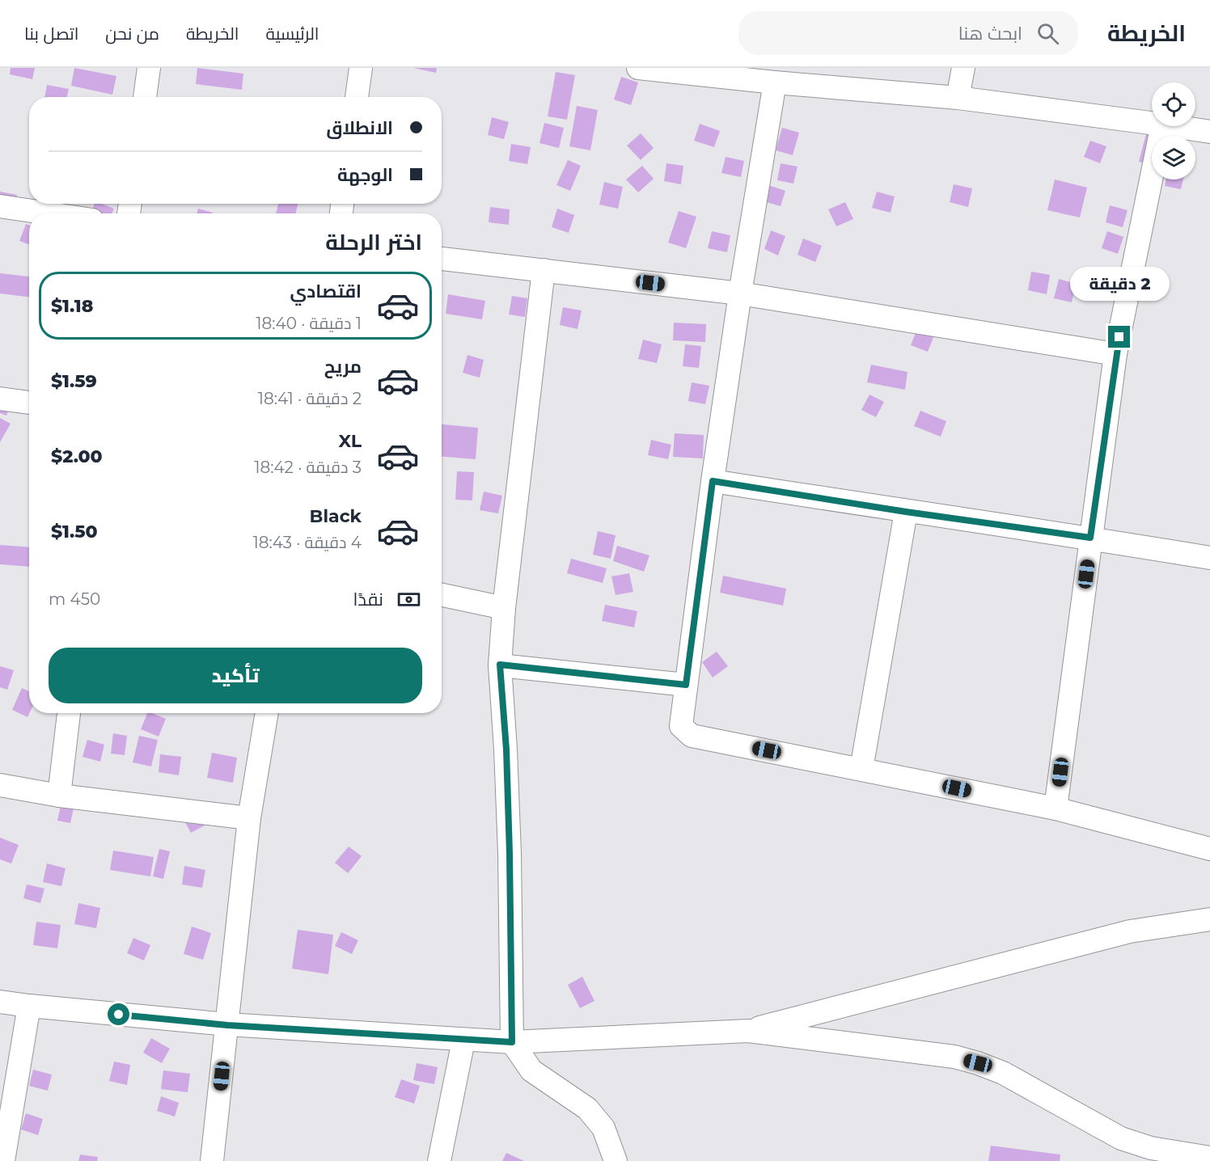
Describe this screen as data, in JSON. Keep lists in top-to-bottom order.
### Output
{
  "page": {
    "header": "الخريطة",
    "search": "ابحث هنا",
    "nav": [
      "الرئيسية",
      "الخريطة",
      "من نحن",
      "اتصل بنا"
    ],
    "banner": ["الانطلاق", "الوجهة"],
    "heading": "اختر الرحلة",
    "bubble": "2 دقيقة",
    "list": [
      {
        "name": "اقتصادي",
        "note": "1 دقيقة · 18:40",
        "value": "$1.18"
      },
      {
        "name": "مريح",
        "note": "2 دقيقة · 18:41",
        "value": "$1.59"
      },
      {
        "name": "XL",
        "note": "3 دقيقة · 18:42",
        "value": "$2.00"
      },
      {
        "name": "Black",
        "note": "4 دقيقة · 18:43",
        "value": "$1.50"
      }
    ],
    "pay": ["نقدًا", "450 m"],
    "buttons": "تأكيد"
  }
}
